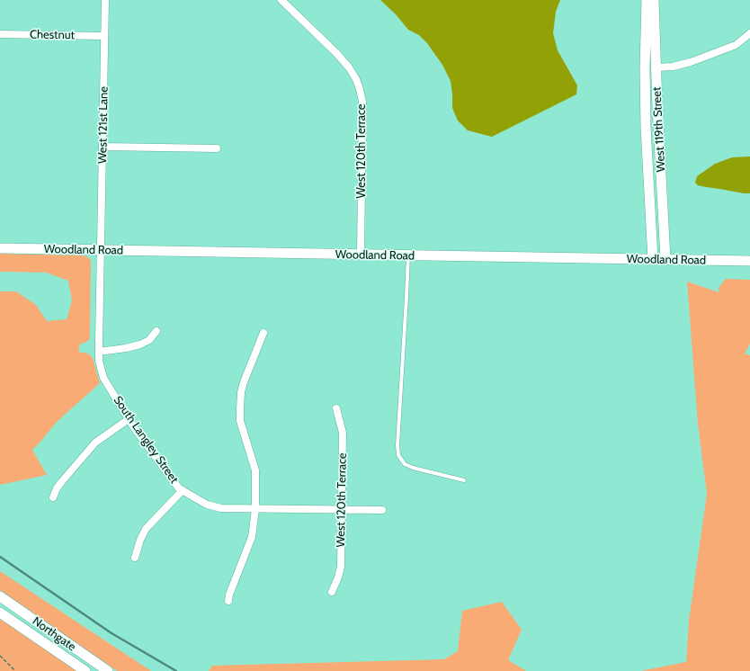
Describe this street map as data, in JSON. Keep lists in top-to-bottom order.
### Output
{
  "streets": {
    "main road": ["West 119th Street", "Woodland Road", "Northgate"],
    "street": [
      "Chestnut",
      "West 121st Lane",
      "West 120th Terrace",
      "South Langley Street"
    ]
  },
  "crossings": [
    ["Chestnut", "West 121st Lane"],
    ["West 121st Lane", "Woodland Road"],
    ["West 121st Lane", "South Langley Street"],
    ["West 119th Street", "Woodland Road"],
    ["West 120th Terrace", "Woodland Road"],
    ["West 120th Terrace", "South Langley Street"],
    ["Woodland Road", "South Langley Street"]
  ]
}
